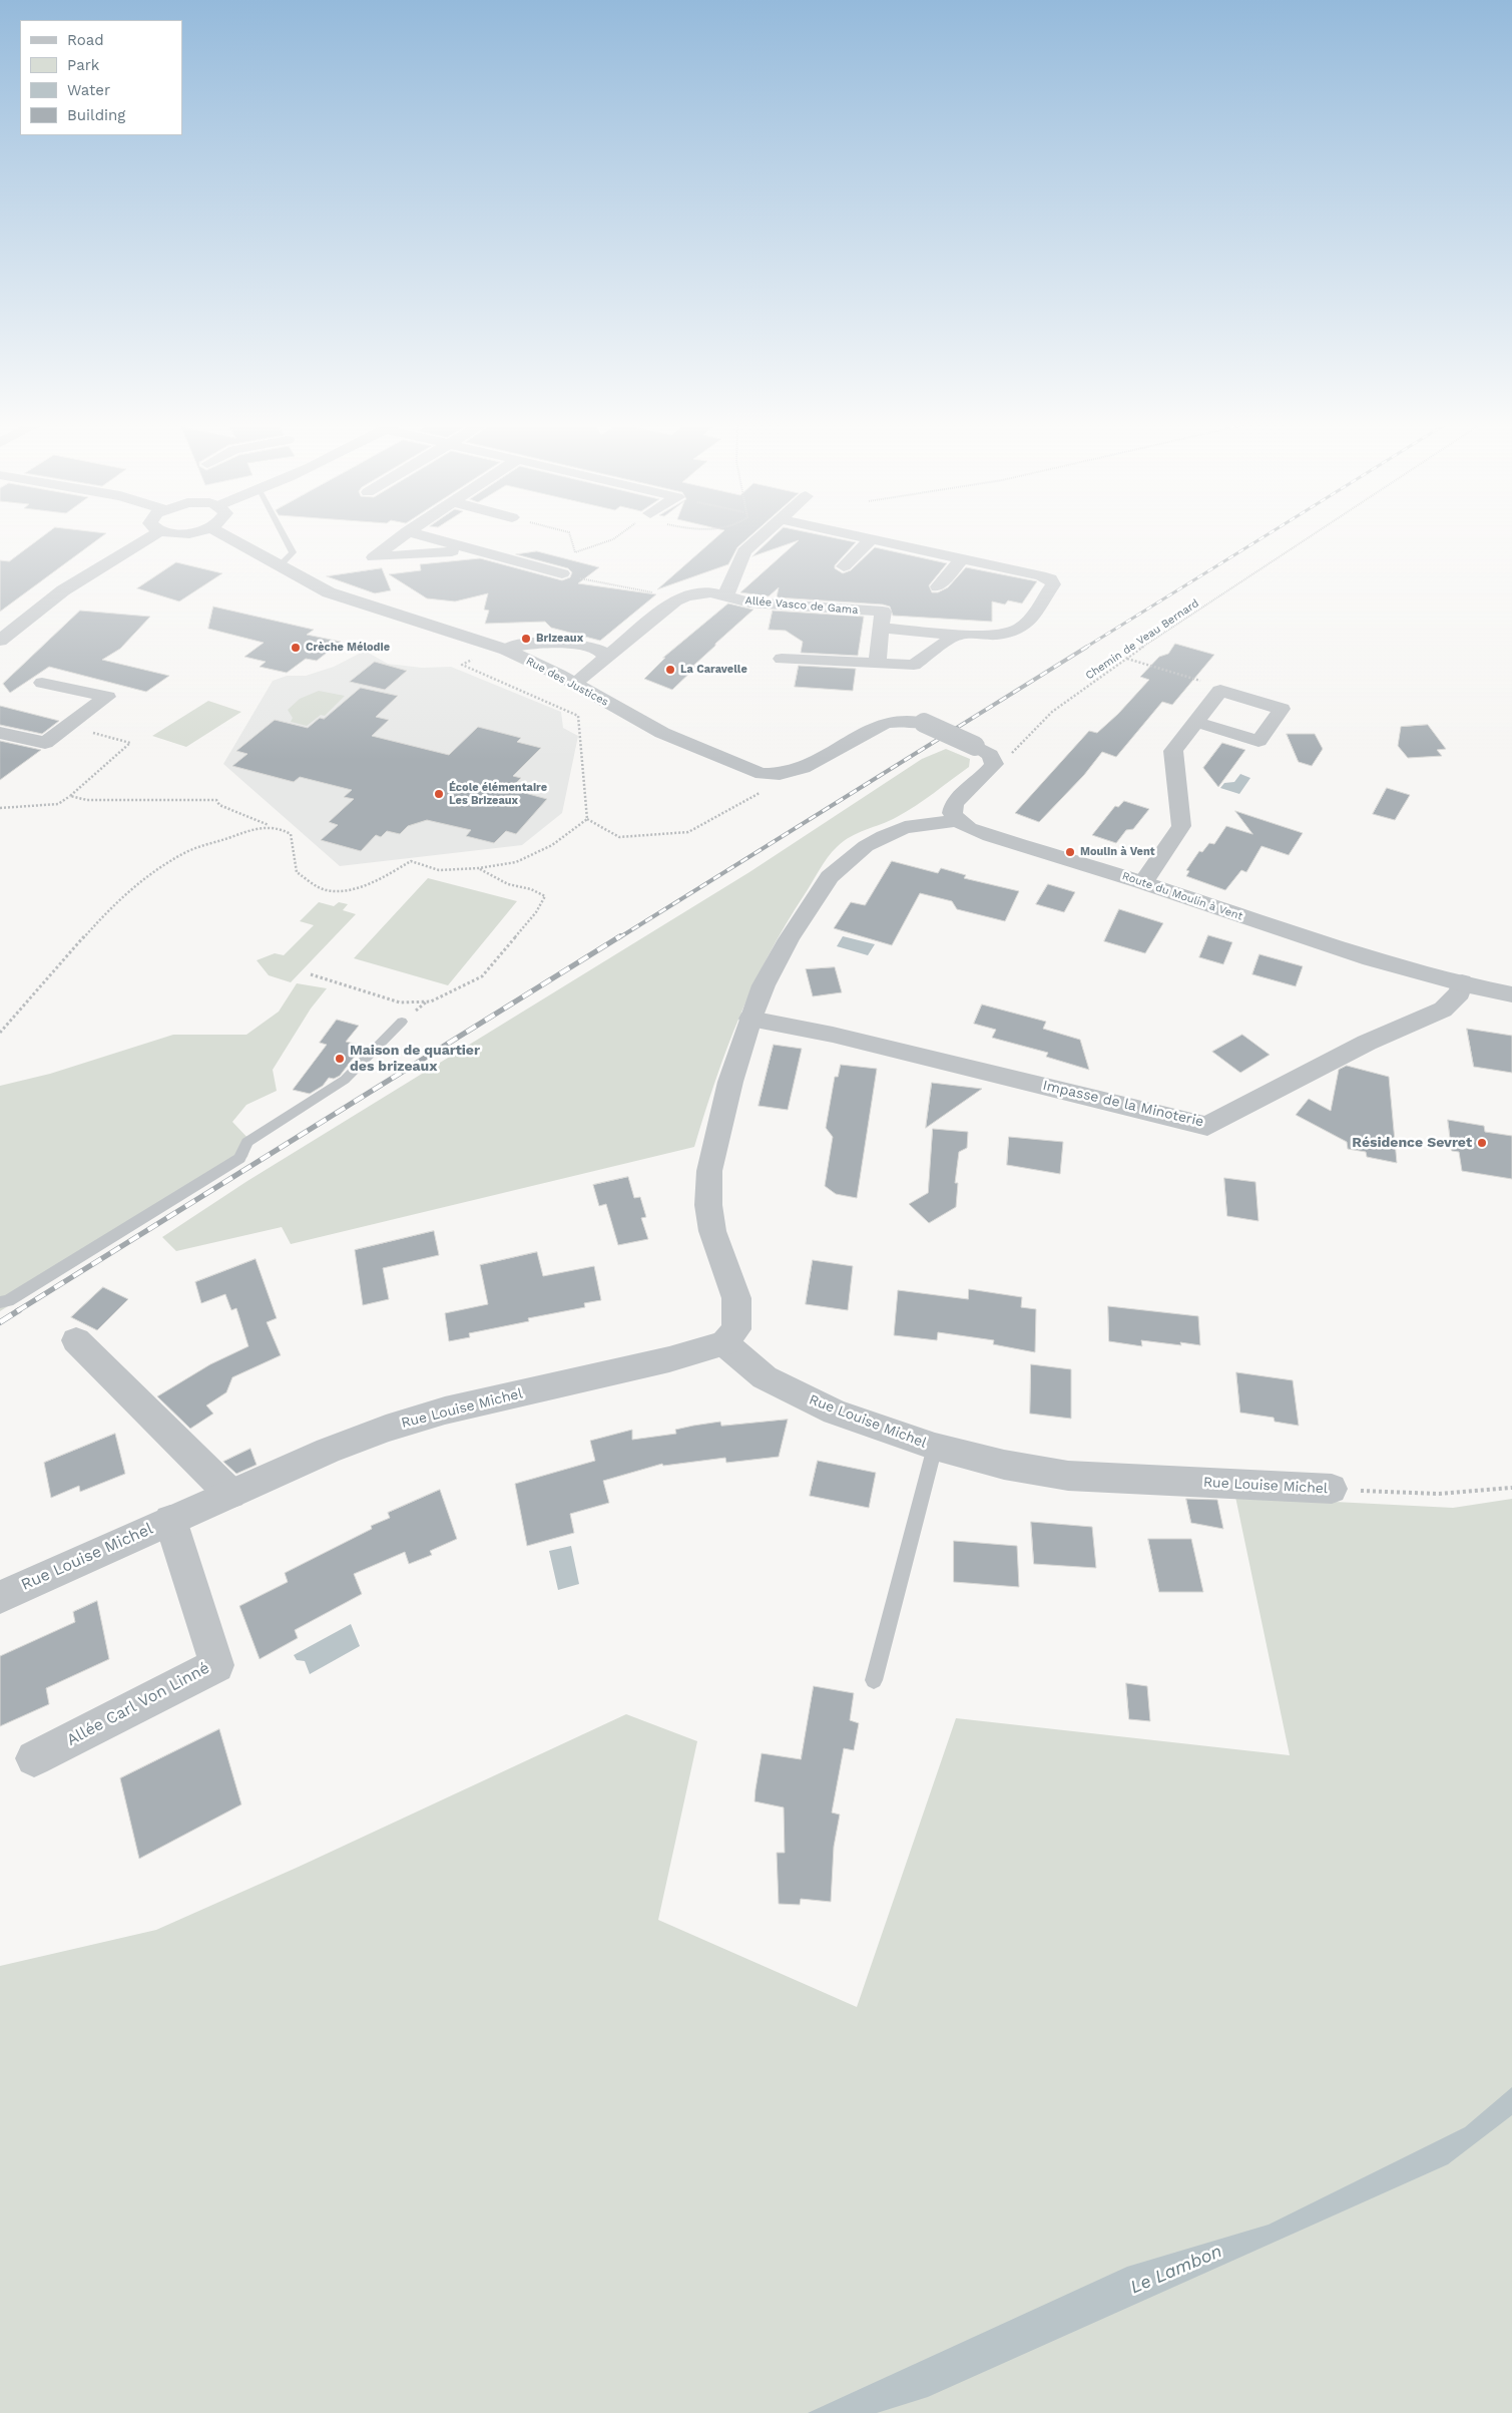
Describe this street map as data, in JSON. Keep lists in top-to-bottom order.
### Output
{
  "streets": {
    "street": [
      "Allée Vasco de Gama",
      "Rue des Justices",
      "Route du Moulin à Vent",
      "Impasse de la Minoterie",
      "Rue Louise Michel",
      "Allée Carl Von Linné"
    ],
    "path": ["Chemin de Veau Bernard"]
  },
  "crossings": [
    ["Allée Vasco de Gama", "Rue des Justices"],
    ["Chemin de Veau Bernard", "Rue des Justices"],
    ["Route du Moulin à Vent", "Impasse de la Minoterie"],
    ["Rue Louise Michel", "Allée Carl Von Linné"]
  ],
  "water": ["Le Lambon"],
  "places": [
    "Brizeaux",
    "Crèche Mélodie",
    "La Caravelle",
    "École élémentaire Les Brizeaux",
    "Moulin à Vent",
    "Maison de quartier des brizeaux",
    "Résidence Sevret"
  ],
  "legend": [
    "Road",
    "Park",
    "Water",
    "Building"
  ]
}
